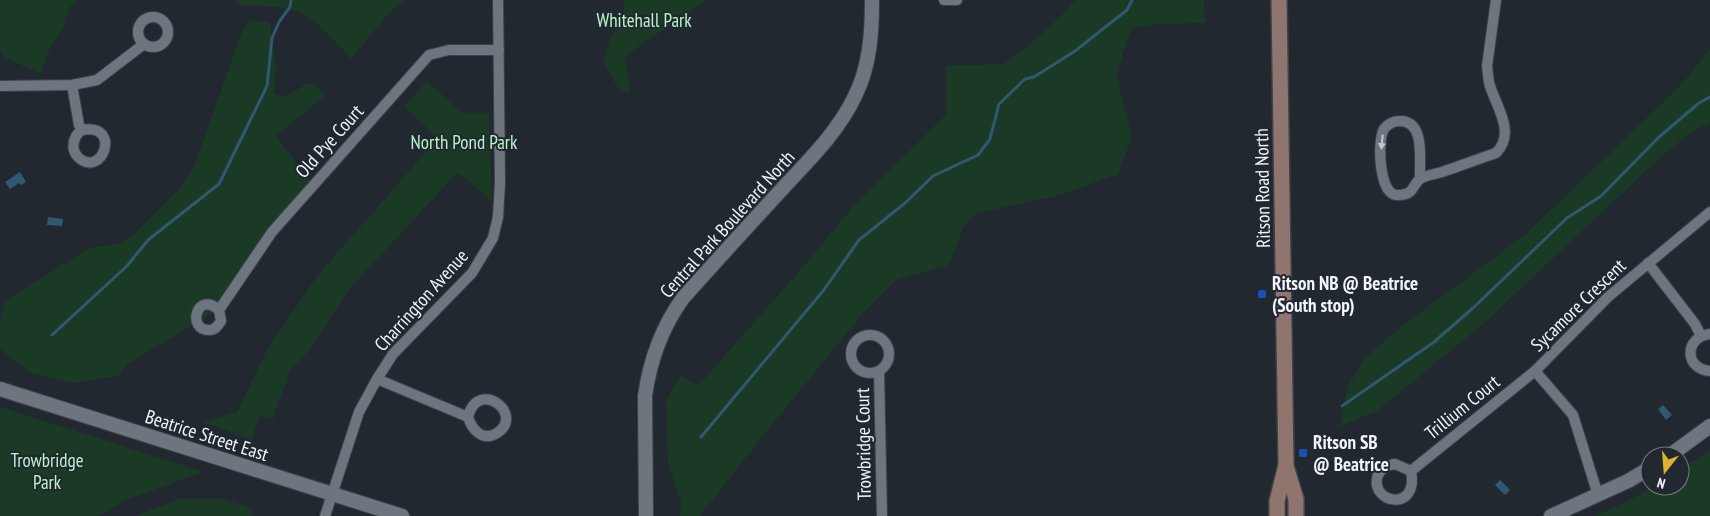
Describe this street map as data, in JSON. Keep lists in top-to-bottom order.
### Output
{
  "streets": {
    "main road": ["Ritson Road North"],
    "street": [
      "Old Pye Court",
      "Central Park Boulevard North",
      "Charrington Avenue",
      "Sycamore Crescent",
      "Trillium Court",
      "Beatrice Street East",
      "Trowbridge Court"
    ]
  },
  "crossings": [
    ["Old Pye Court", "Charrington Avenue"],
    ["Charrington Avenue", "Beatrice Street East"],
    ["Sycamore Crescent", "Trillium Court"]
  ],
  "parks": ["Whitehall Park", "North Pond Park", "Trowbridge Park"],
  "places": {
    "transit": ["Ritson NB @ Beatrice (South stop)", "Ritson SB @ Beatrice"]
  },
  "north": "bottom"
}
